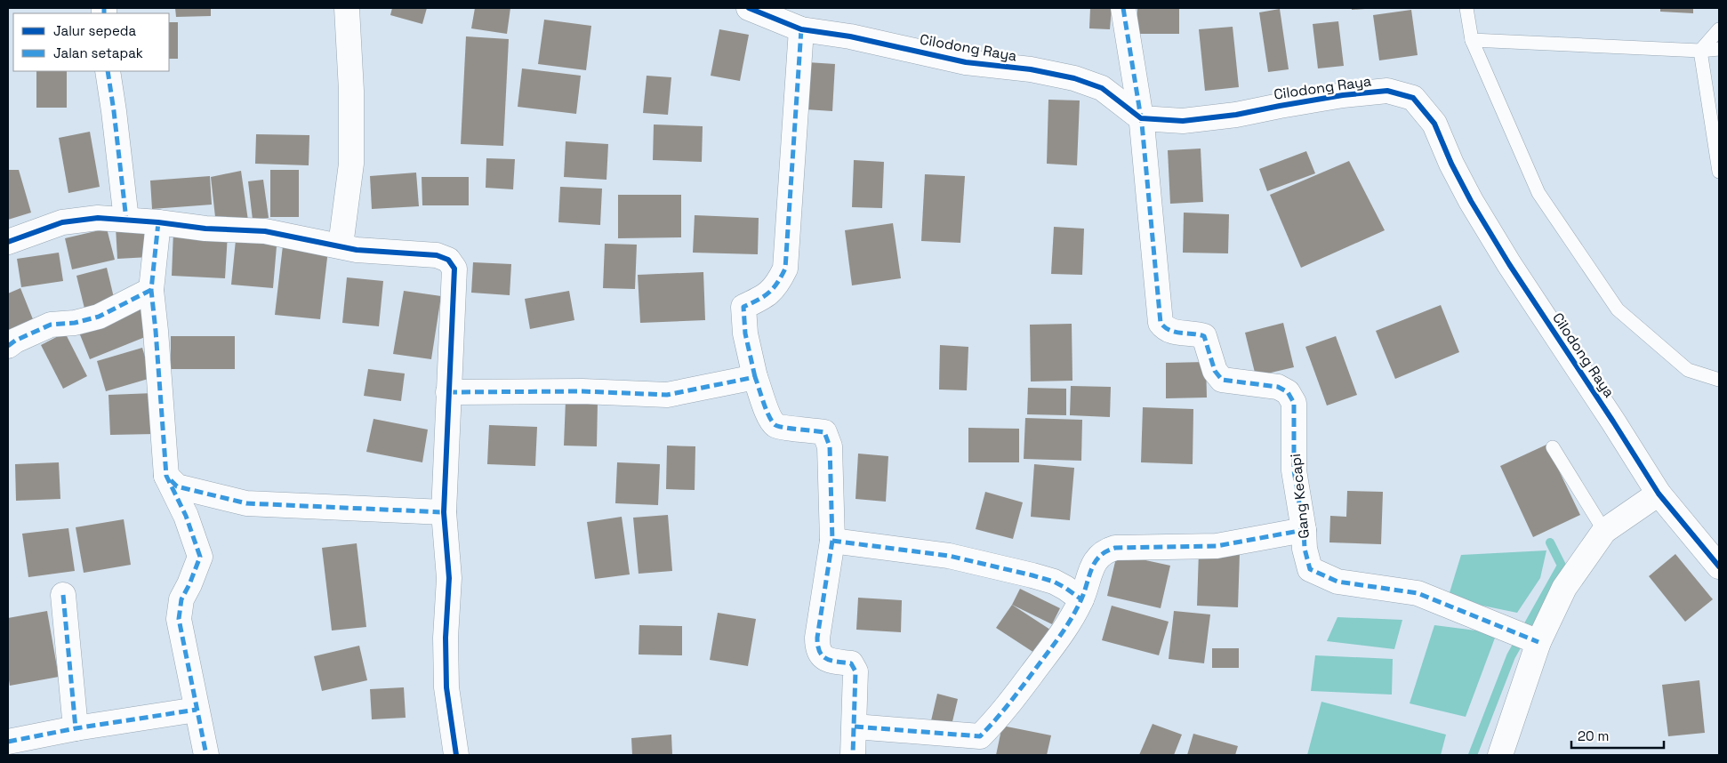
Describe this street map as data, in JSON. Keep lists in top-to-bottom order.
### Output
{
  "streets": {
    "street": ["Cilodong Raya", "Gang Kecapi"]
  },
  "crossings": [
    ["Cilodong Raya", "Gang Kecapi"]
  ],
  "legend": ["Jalur sepeda", "Jalan setapak"],
  "scale_bar": "20 m"
}
